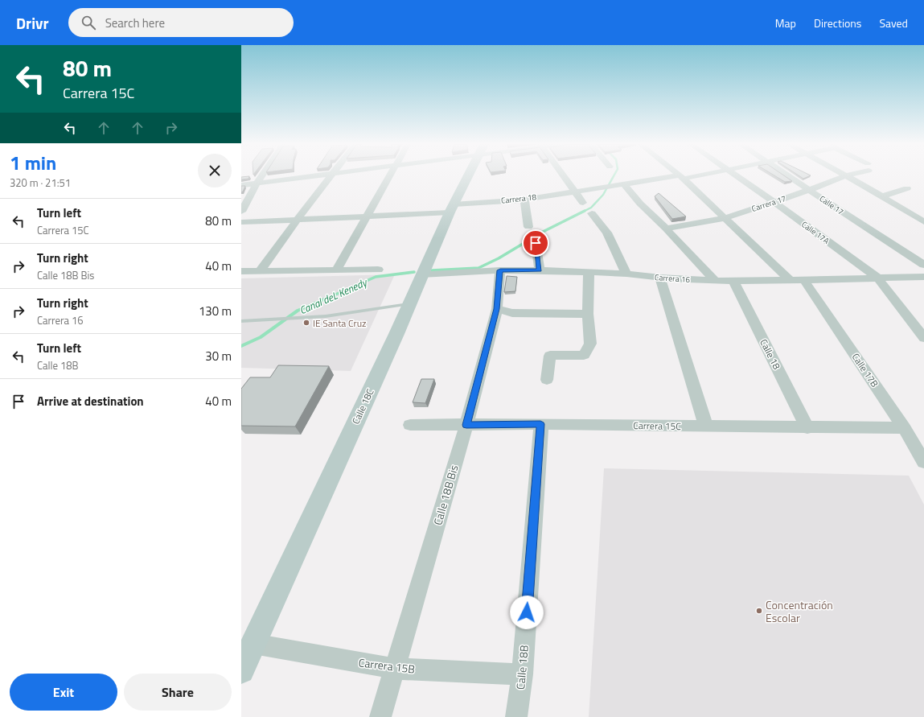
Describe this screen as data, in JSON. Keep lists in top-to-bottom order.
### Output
{
  "streets": {
    "main road": ["Calle 18C"],
    "street": [
      "Carrera 18",
      "Carrera 17",
      "Calle 17",
      "Calle 17A",
      "Carrera 16",
      "Calle 18",
      "Calle 17B",
      "Carrera 15C",
      "Calle 18B Bis",
      "Carrera 15B",
      "Calle 18B"
    ]
  },
  "crossings": [
    ["Carrera 18", "Calle 18C"],
    ["Carrera 17", "Calle 17"],
    ["Carrera 17", "Calle 17A"],
    ["Calle 17A", "Carrera 16"],
    ["Carrera 16", "Calle 18"],
    ["Carrera 16", "Calle 17B"],
    ["Carrera 16", "Calle 18C"],
    ["Carrera 16", "Calle 18B Bis"],
    ["Calle 18", "Carrera 15C"],
    ["Calle 17B", "Carrera 15C"],
    ["Calle 18C", "Carrera 15B"],
    ["Carrera 15C", "Calle 18B Bis"],
    ["Carrera 15C", "Calle 18B"],
    ["Calle 18B Bis", "Carrera 15B"],
    ["Carrera 15B", "Calle 18B"]
  ],
  "water": ["Canal deL Kenedy"],
  "places": ["IE Santa Cruz", "Concentración Escolar"],
  "page": {
    "header": "Drivr",
    "search": "Search here",
    "nav": ["Map", "Directions", "Saved"],
    "turn": ["80 m", "Carrera 15C"],
    "heading": ["1 min", "320 m · 21:51"],
    "list": [
      {
        "name": "Turn left",
        "note": "Carrera 15C",
        "value": "80 m"
      },
      {
        "name": "Turn right",
        "note": "Calle 18B Bis",
        "value": "40 m"
      },
      {
        "name": "Turn right",
        "note": "Carrera 16",
        "value": "130 m"
      },
      {
        "name": "Turn left",
        "note": "Calle 18B",
        "value": "30 m"
      },
      {
        "name": "Arrive at destination",
        "value": "40 m"
      }
    ],
    "buttons": ["Exit", "Share"]
  }
}
